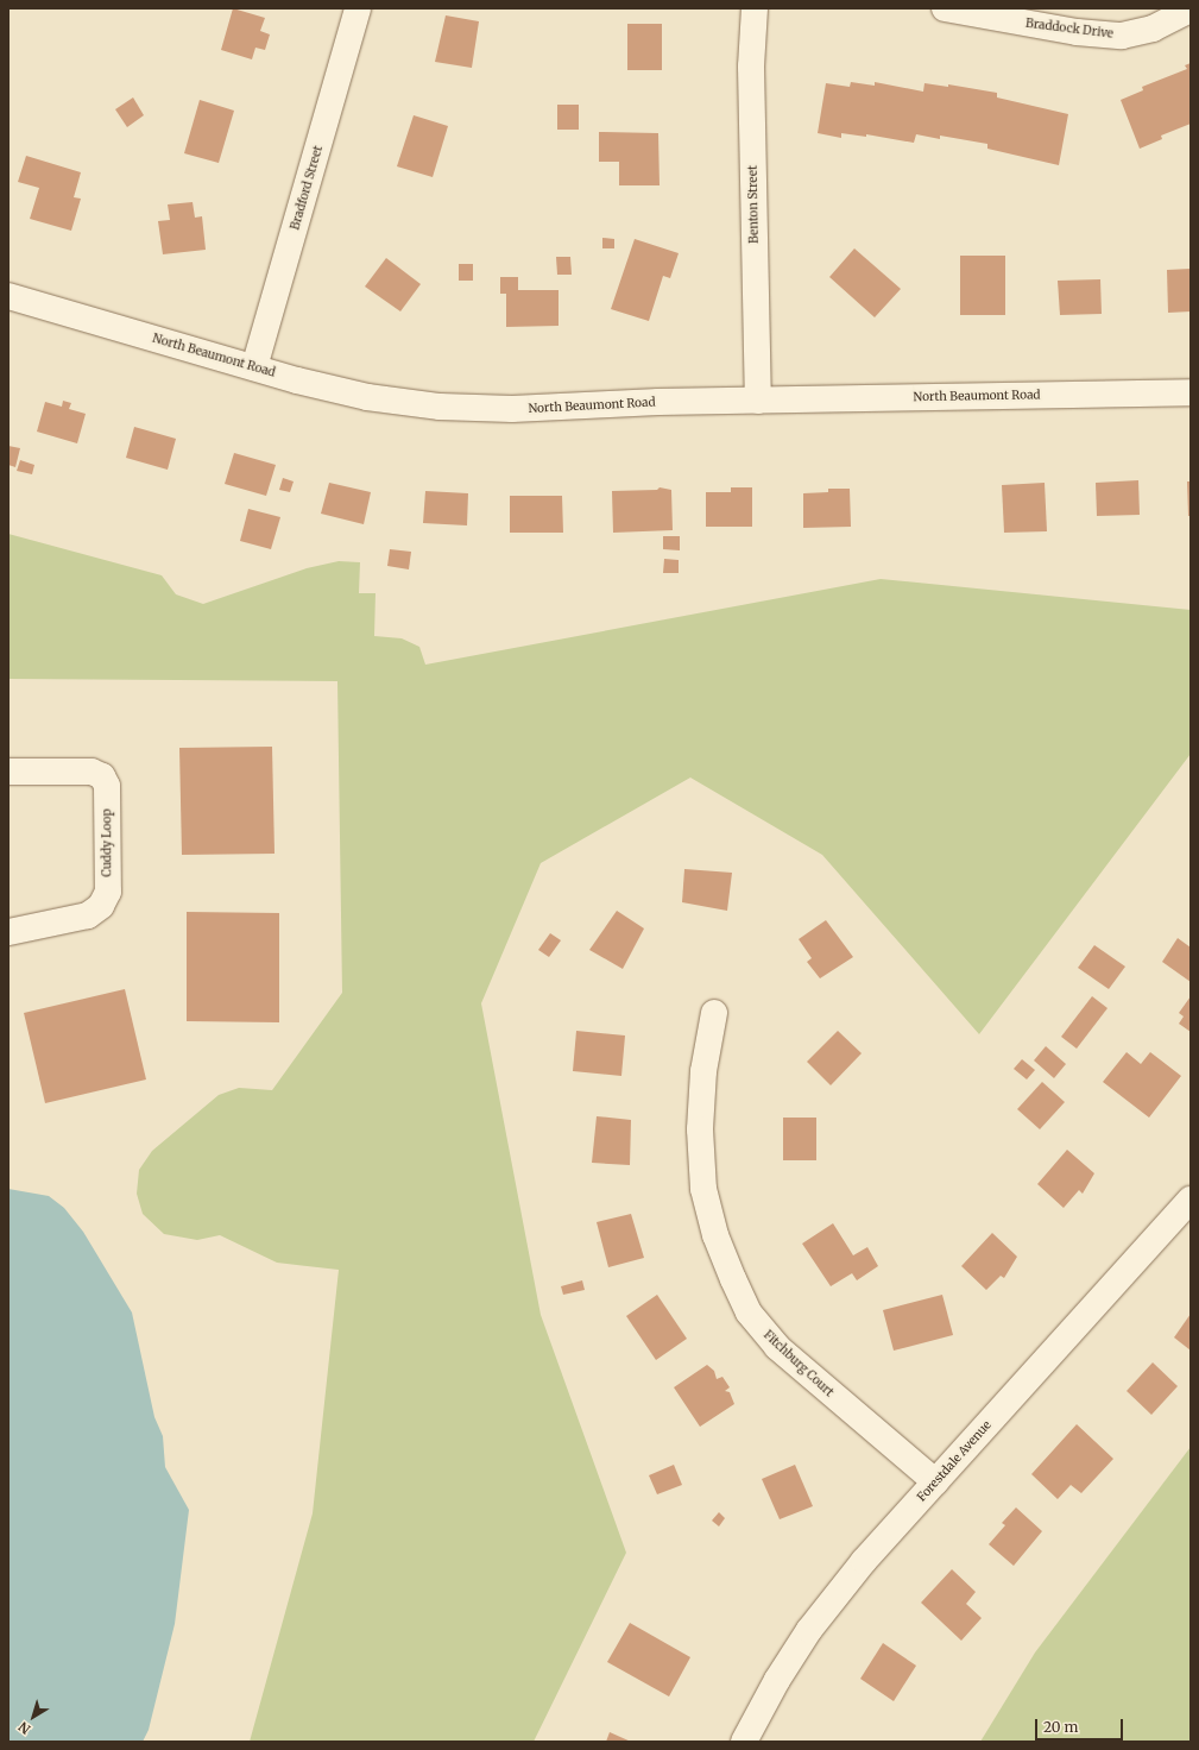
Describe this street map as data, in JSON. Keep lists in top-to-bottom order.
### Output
{
  "streets": {
    "street": [
      "Braddock Drive",
      "Bradford Street",
      "Benton Street",
      "North Beaumont Road",
      "Cuddy Loop",
      "Fitchburg Court",
      "Forestdale Avenue"
    ]
  },
  "crossings": [
    ["Bradford Street", "North Beaumont Road"],
    ["Benton Street", "North Beaumont Road"],
    ["Fitchburg Court", "Forestdale Avenue"]
  ],
  "scale_bar": "20 m",
  "north": "bottom left"
}
